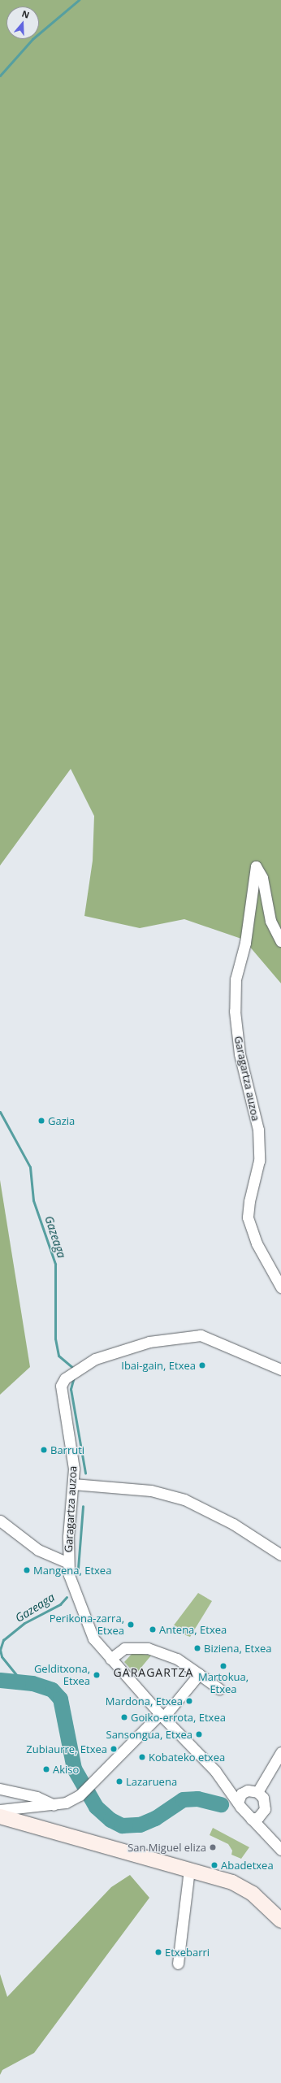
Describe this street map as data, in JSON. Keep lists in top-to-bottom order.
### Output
{
  "streets": {
    "street": ["Garagartza auzoa"]
  },
  "districts": ["GARAGARTZA"],
  "water": ["Gazeaga"],
  "places": [
    "Gazia",
    "Ibai-gain, Etxea",
    "Barruti",
    "Mangena, Etxea",
    "Perikona-zarra, Etxea",
    "Antena, Etxea",
    "Biziena, Etxea",
    "Martokua, Etxea",
    "Gelditxona, Etxea",
    "Mardona, Etxea",
    "Goiko-errota, Etxea",
    "Sansongua, Etxea",
    "Zubiaurre, Etxea",
    "Kobateko etxea",
    "Akiso",
    "Lazaruena",
    "San Miguel eliza",
    "Abadetxea",
    "Etxebarri"
  ],
  "north": "top"
}
